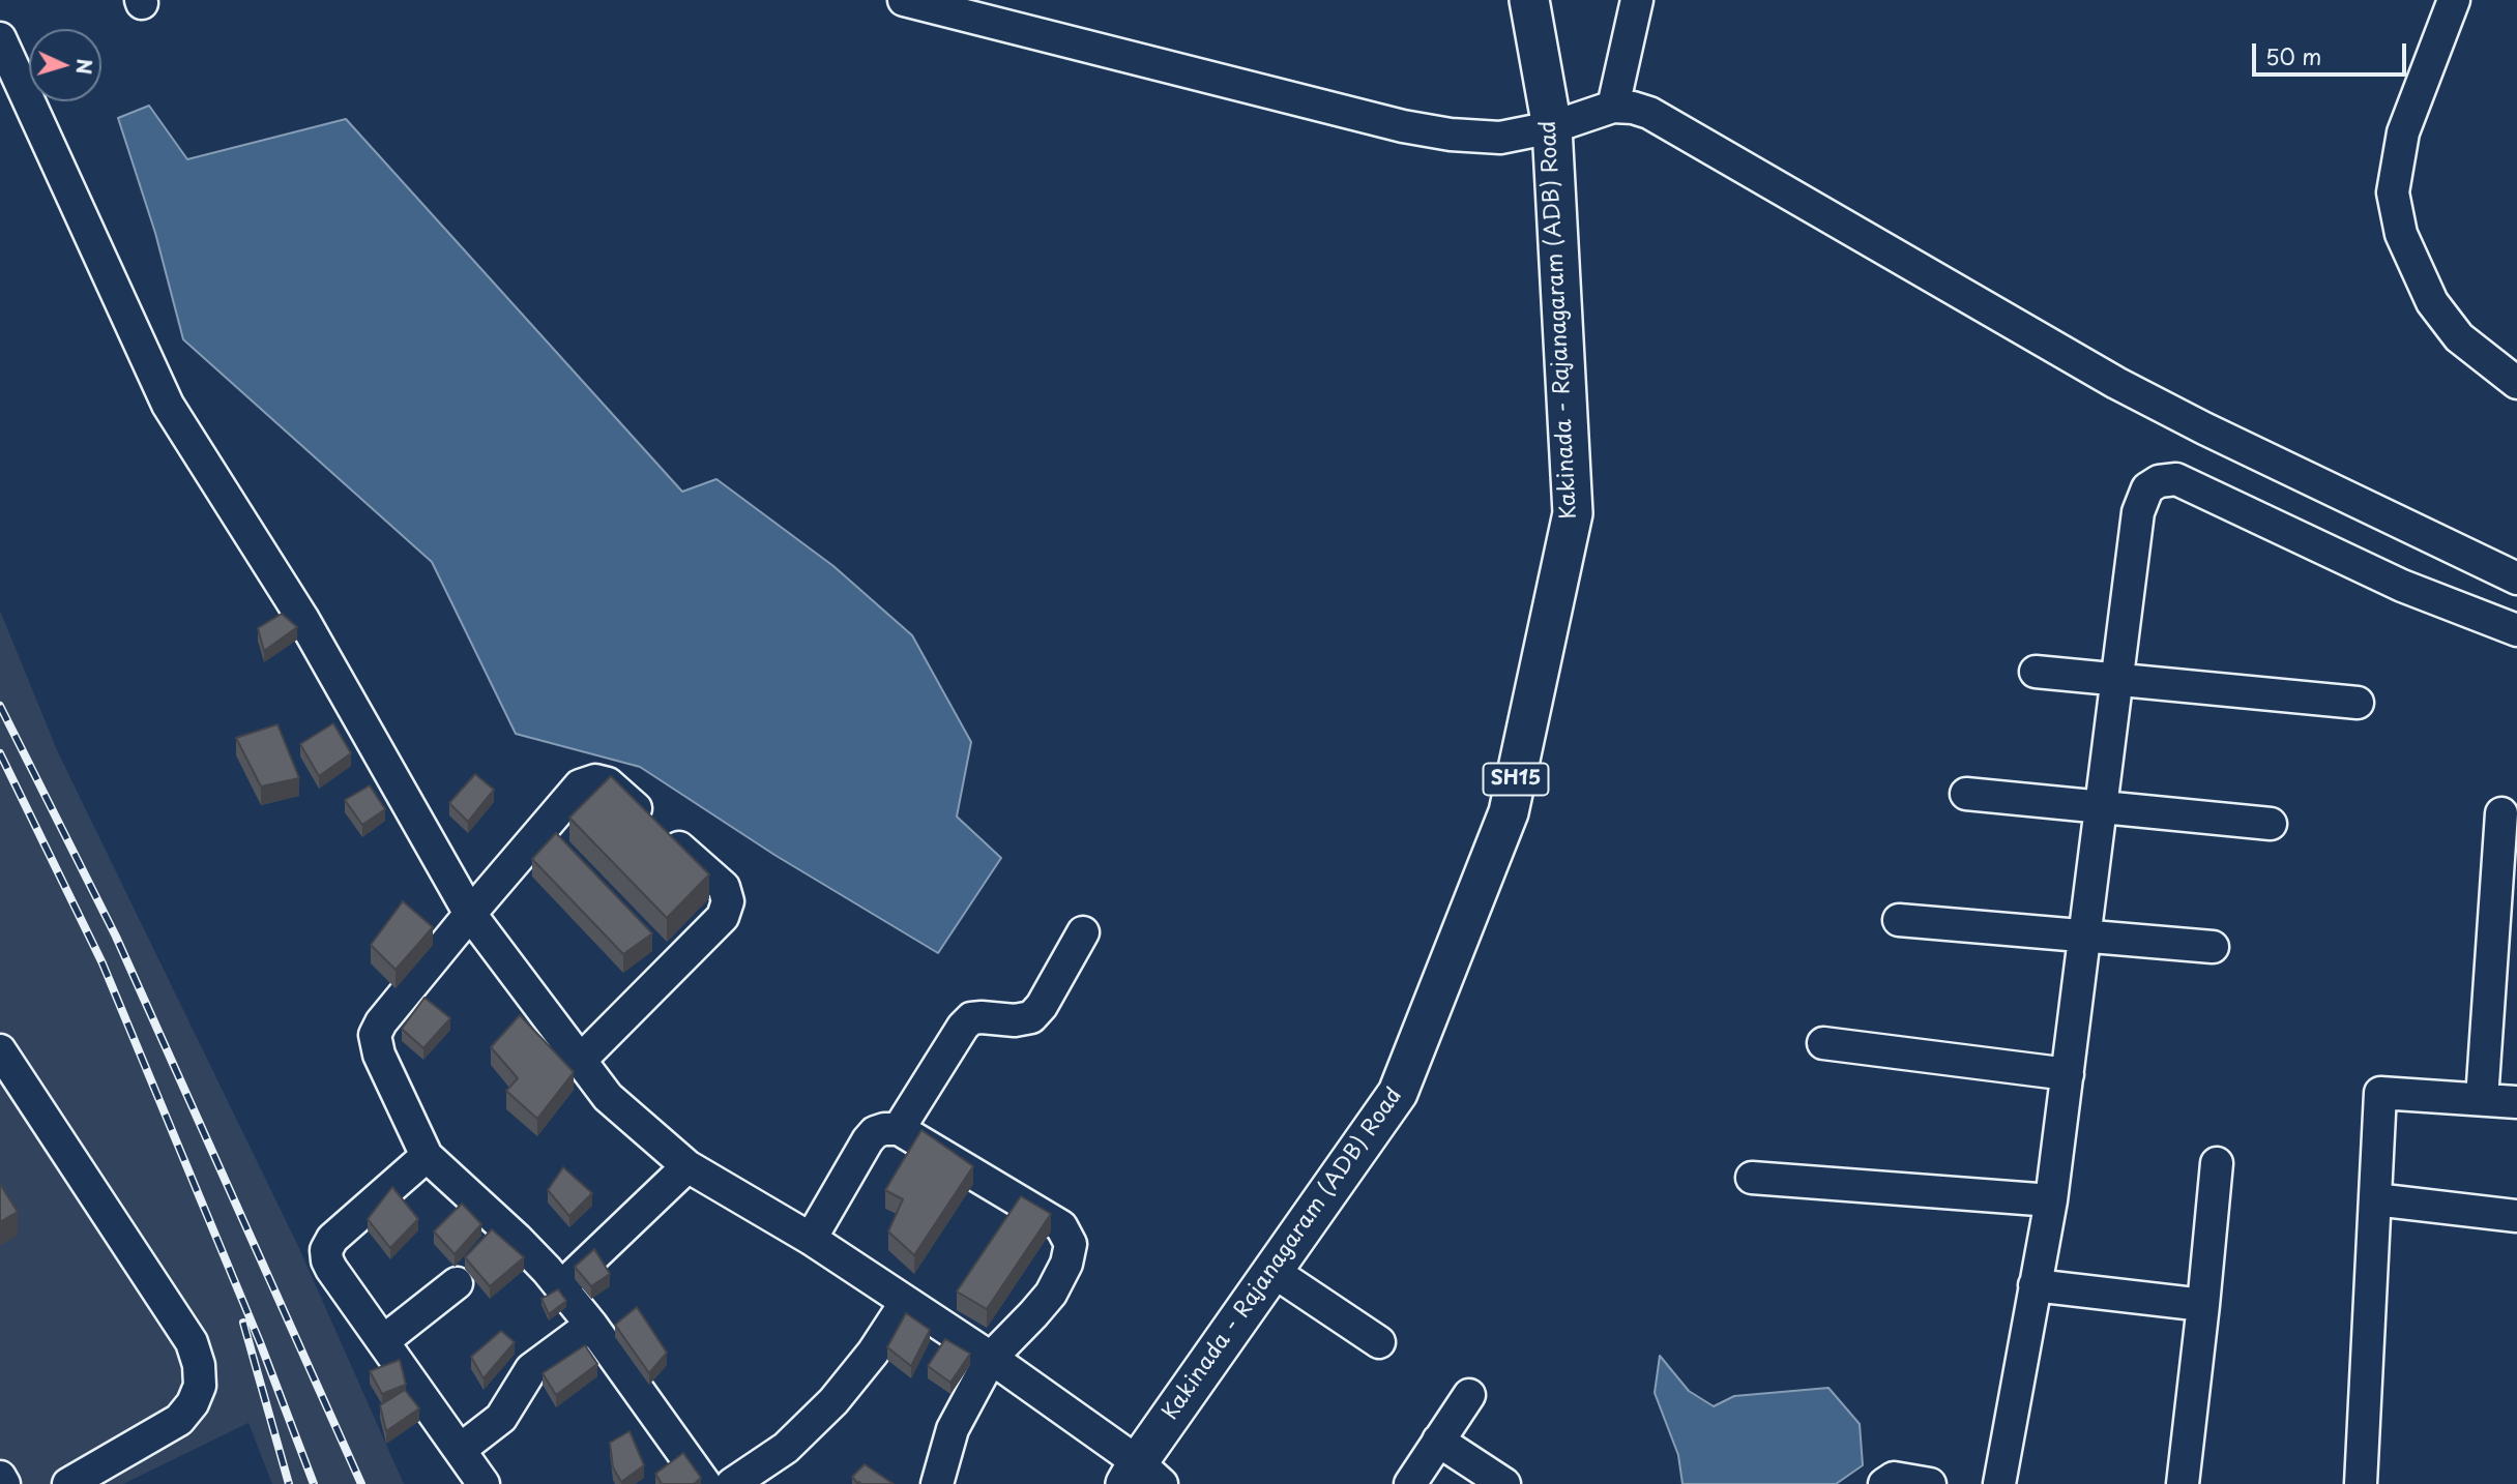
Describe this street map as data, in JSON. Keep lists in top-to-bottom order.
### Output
{
  "streets": {
    "main road": ["Kakinada - Rajanagaram (ADB) Road", "SH15"]
  },
  "scale_bar": "50 m",
  "north": "right"
}
